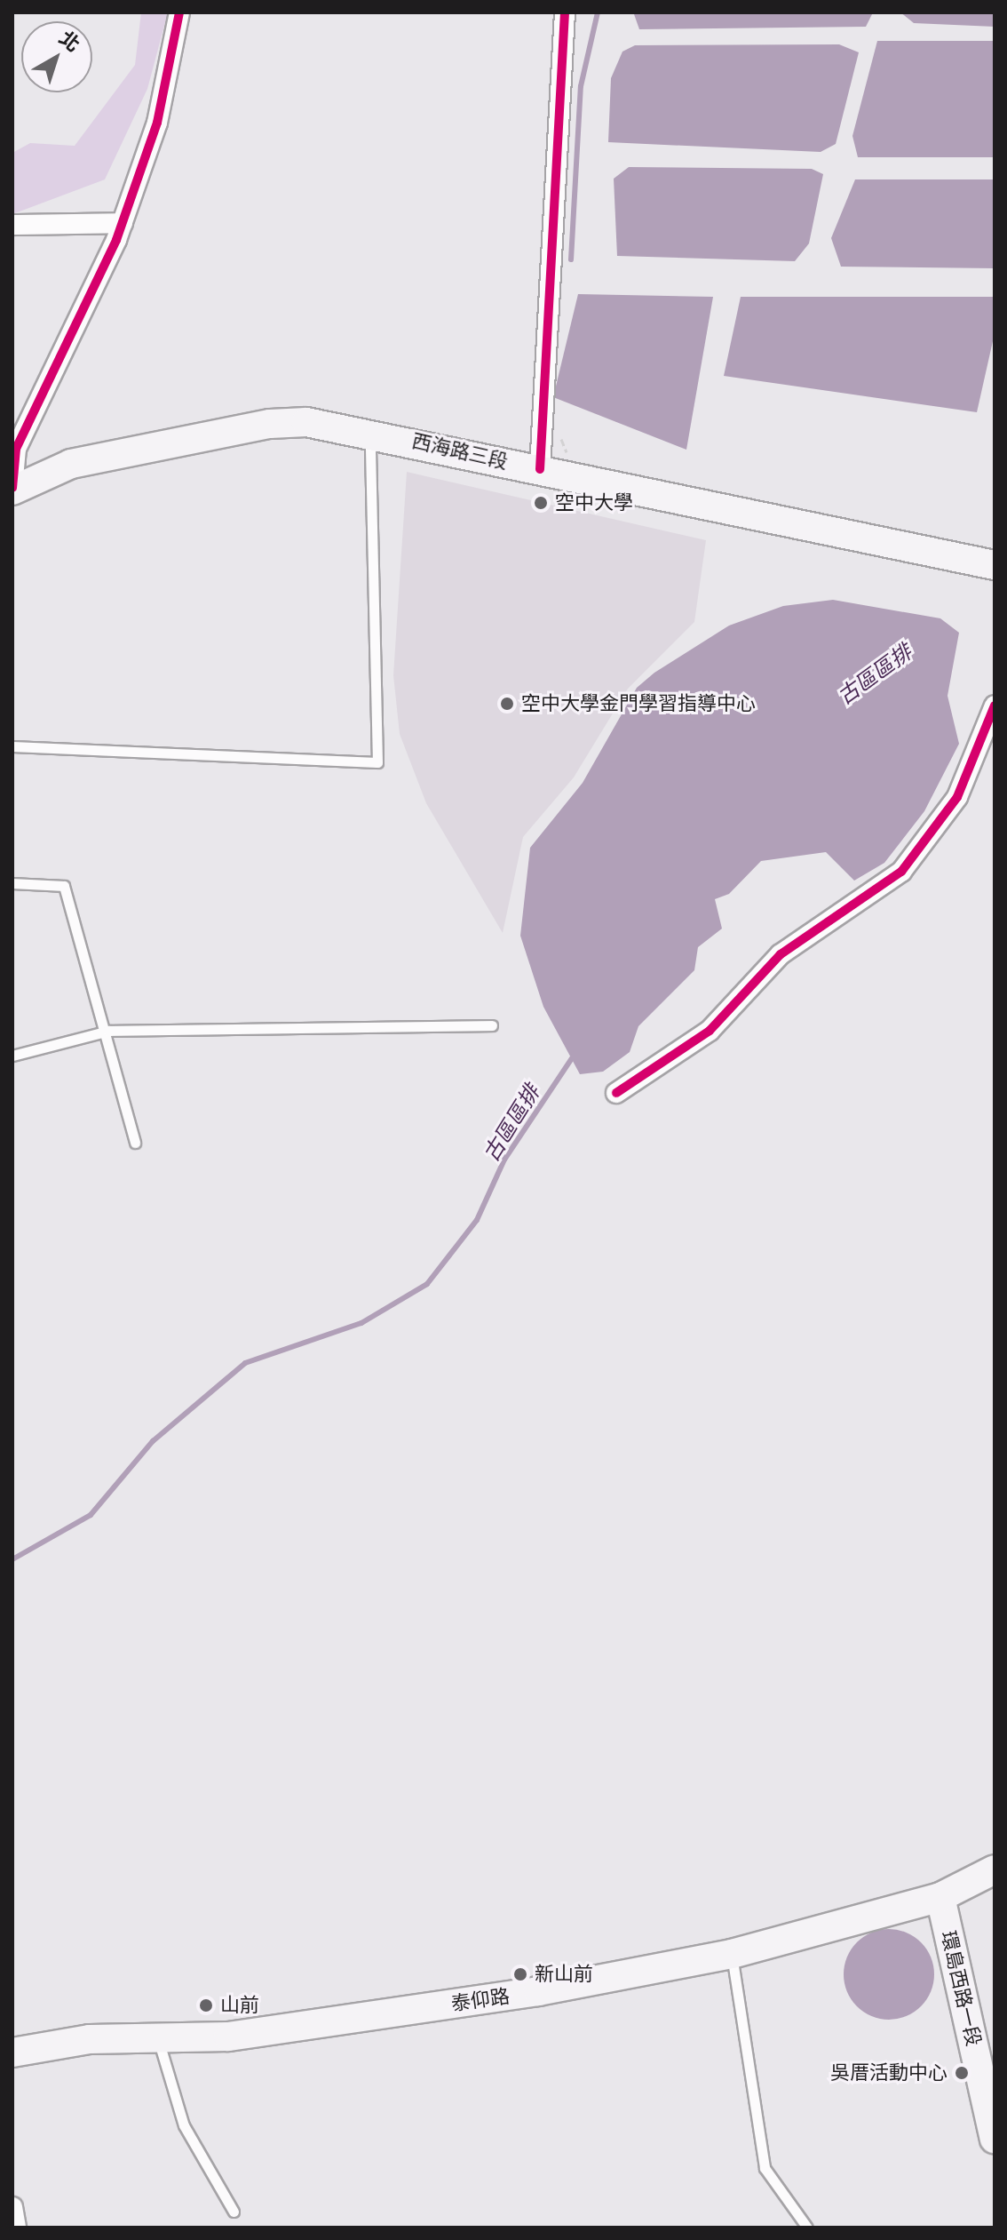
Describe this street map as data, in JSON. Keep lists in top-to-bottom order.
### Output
{
  "streets": {
    "main road": ["西海路三段", "環島西路一段", "泰仰路"]
  },
  "crossings": [
    ["環島西路一段", "泰仰路"]
  ],
  "water": ["古區區排"],
  "places": [
    "空中大學",
    "空中大學金門學習指導中心",
    "新山前",
    "山前",
    "吳厝活動中心"
  ],
  "north": "top right"
}
